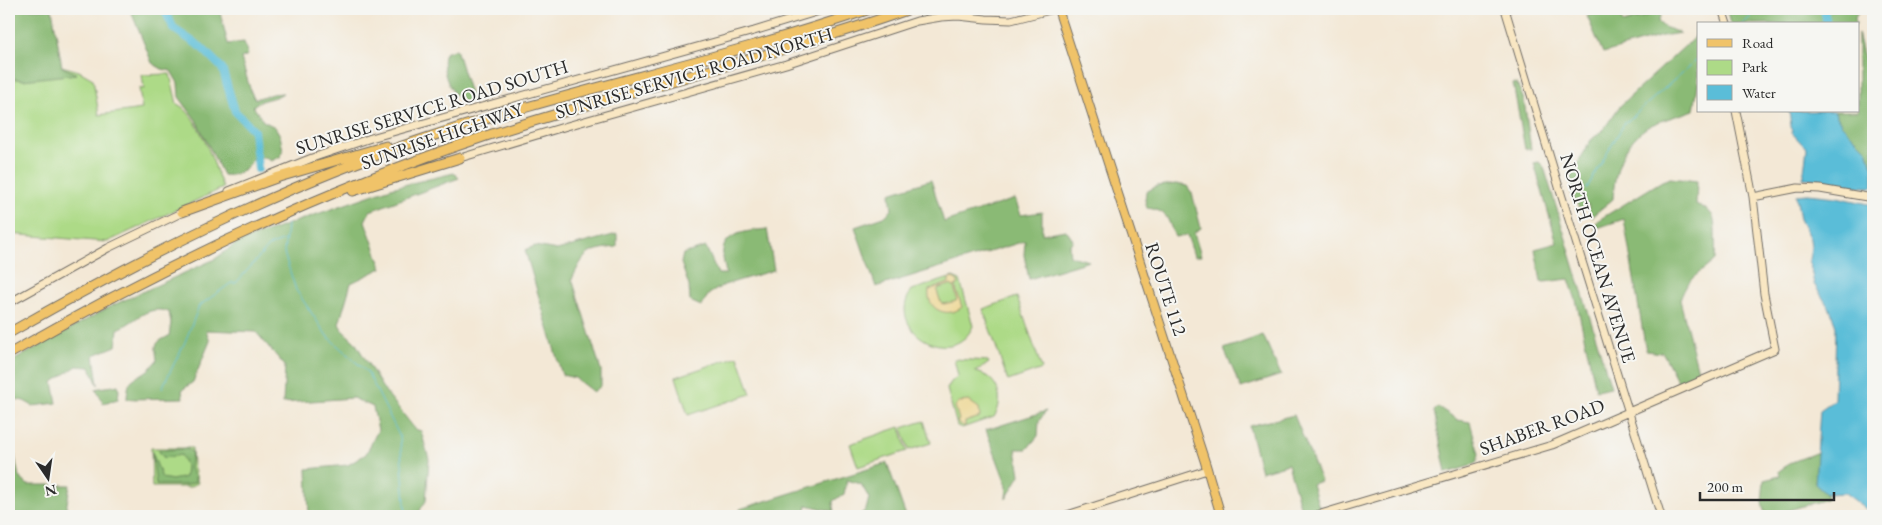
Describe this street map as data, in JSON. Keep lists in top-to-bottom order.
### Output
{
  "streets": {
    "highway": ["SUNRISE HIGHWAY"],
    "main road": [
      "SUNRISE SERVICE ROAD NORTH",
      "SUNRISE SERVICE ROAD SOUTH",
      "NORTH OCEAN AVENUE",
      "ROUTE 112",
      "SHABER ROAD"
    ]
  },
  "crossings": [
    ["SUNRISE SERVICE ROAD NORTH", "ROUTE 112"],
    ["NORTH OCEAN AVENUE", "SHABER ROAD"]
  ],
  "legend": ["Road", "Park", "Water"],
  "scale_bar": "200 m",
  "north": "bottom"
}
